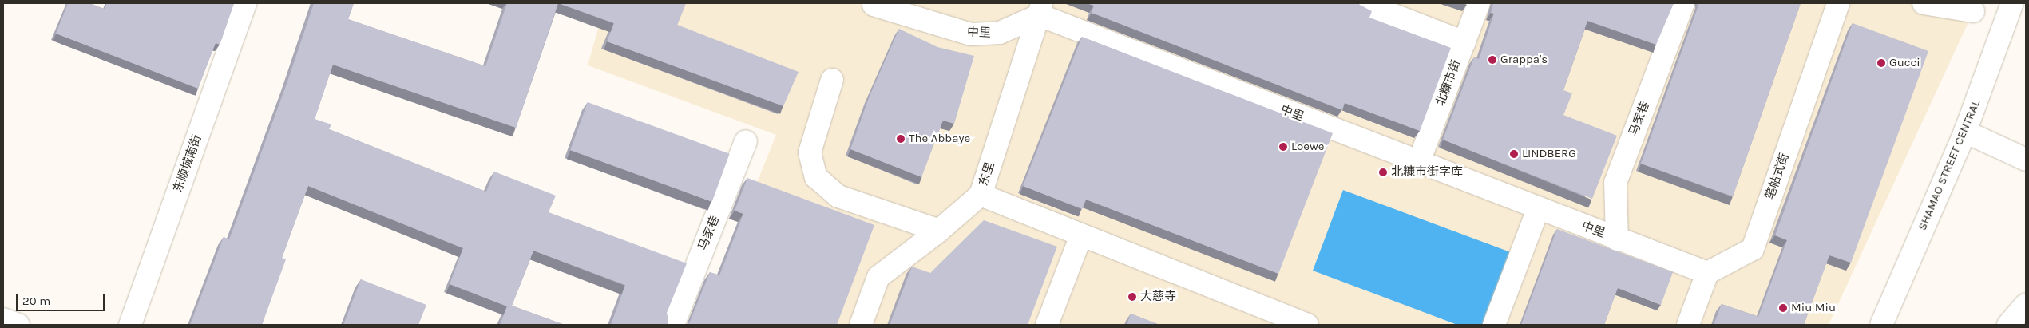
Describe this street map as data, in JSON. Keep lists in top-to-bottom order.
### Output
{
  "streets": {
    "street": [
      "中里",
      "北糠市街",
      "马家巷",
      "东顺城南街",
      "SHAMAO STREET CENTRAL",
      "东里",
      "笔帖式街"
    ]
  },
  "crossings": [
    ["中里", "北糠市街"],
    ["中里", "马家巷"],
    ["中里", "东里"],
    ["中里", "笔帖式街"]
  ],
  "places": [
    "Grappa's",
    "Gucci",
    "The Abbaye",
    "Loewe",
    "LINDBERG",
    "北糠市街字库",
    "大慈寺",
    "Miu Miu"
  ],
  "scale_bar": "20 m"
}
